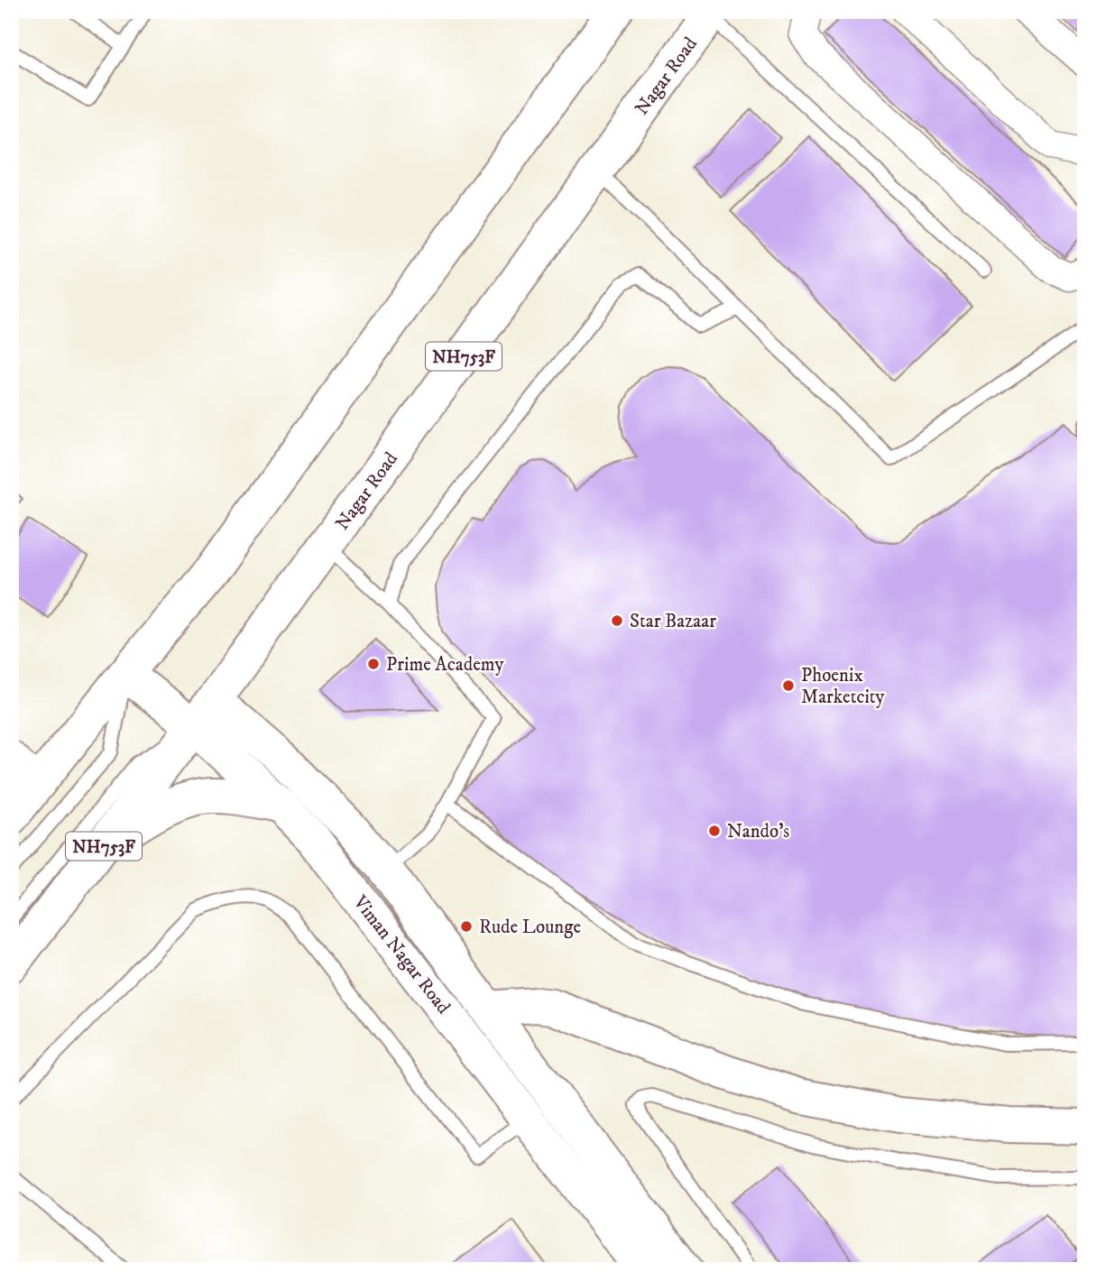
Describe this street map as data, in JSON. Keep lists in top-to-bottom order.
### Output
{
  "streets": {
    "main road": ["Nagar Road", "NH753F", "Viman Nagar Road"]
  },
  "crossings": [
    ["Nagar Road", "Viman Nagar Road"]
  ],
  "places": [
    "Star Bazaar",
    "Prime Academy",
    "Phoenix Marketcity",
    "Nando's",
    "Rude Lounge"
  ]
}
